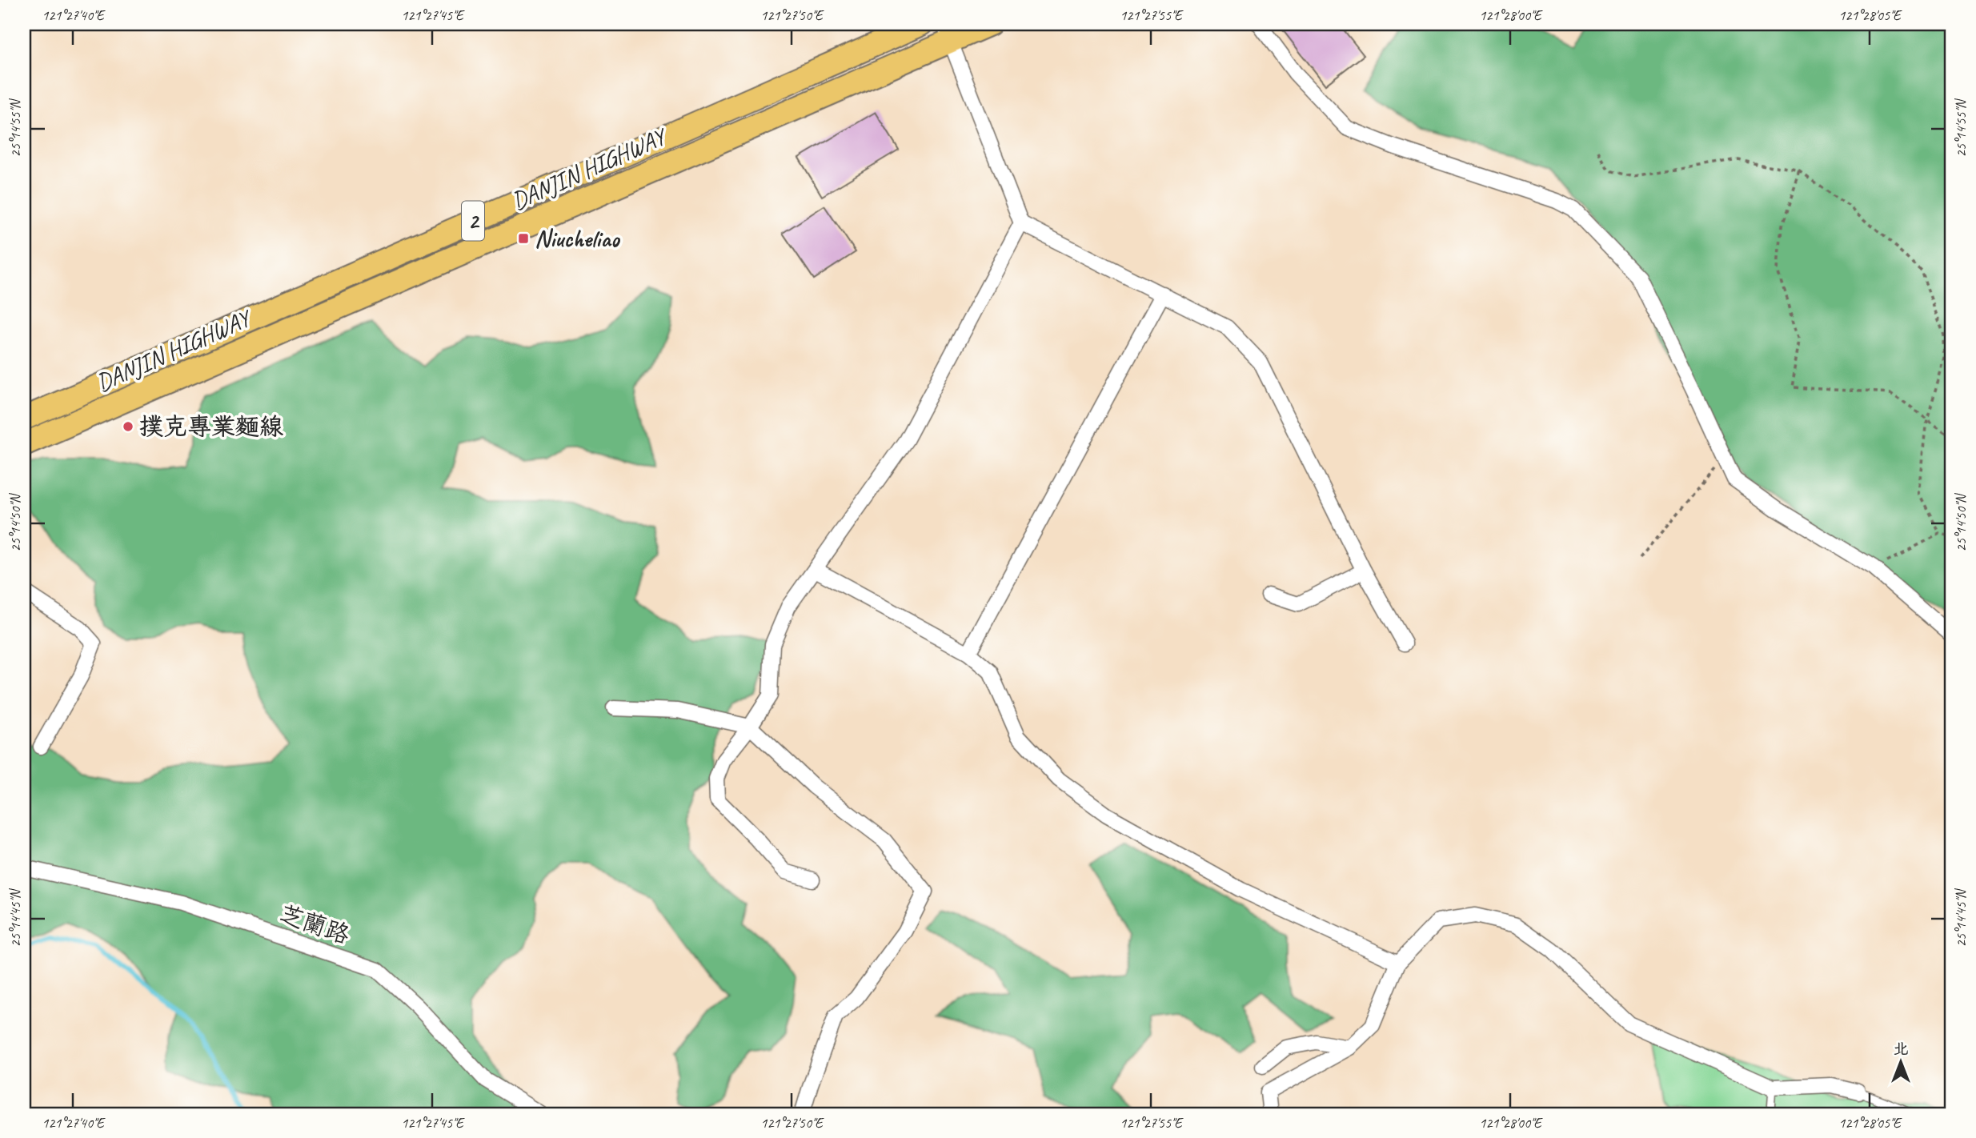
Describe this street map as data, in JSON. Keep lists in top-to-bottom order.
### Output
{
  "streets": {
    "main road": ["DANJIN HIGHWAY", "2"],
    "street": ["芝蘭路"]
  },
  "places": {
    "transit": ["Niucheliao"],
    "other": ["撲克專業麵線"]
  },
  "north": "top",
  "coordinates": [
    "121°27'40\"E",
    "121°27'45\"E",
    "121°27'50\"E",
    "121°27'55\"E",
    "121°28'00\"E",
    "121°28'05\"E",
    "25°14'55\"N",
    "25°14'50\"N",
    "25°14'45\"N"
  ]
}
